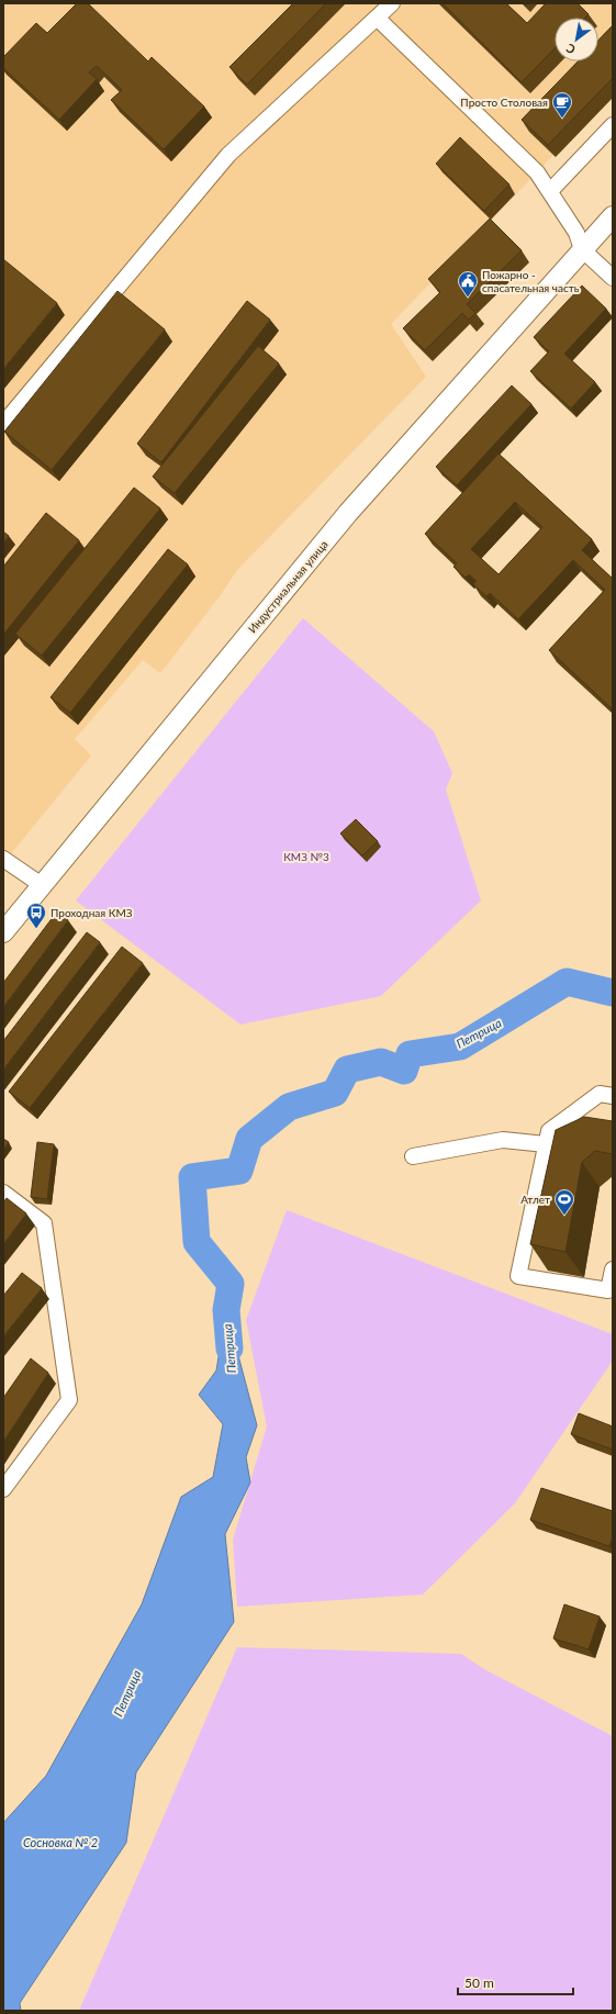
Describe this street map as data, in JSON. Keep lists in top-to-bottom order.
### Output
{
  "streets": {
    "main road": ["Индустриальная улица"]
  },
  "water": ["Петрица", "Сосновка № 2"],
  "parks": ["КМЗ №3"],
  "places": {
    "cafe": ["Просто Столовая"],
    "public building": ["Пожарно - спасательная часть"],
    "bus stop": ["Проходная КМЗ"],
    "sports": ["Атлет"]
  },
  "scale_bar": "50 m",
  "north": "bottom left"
}
